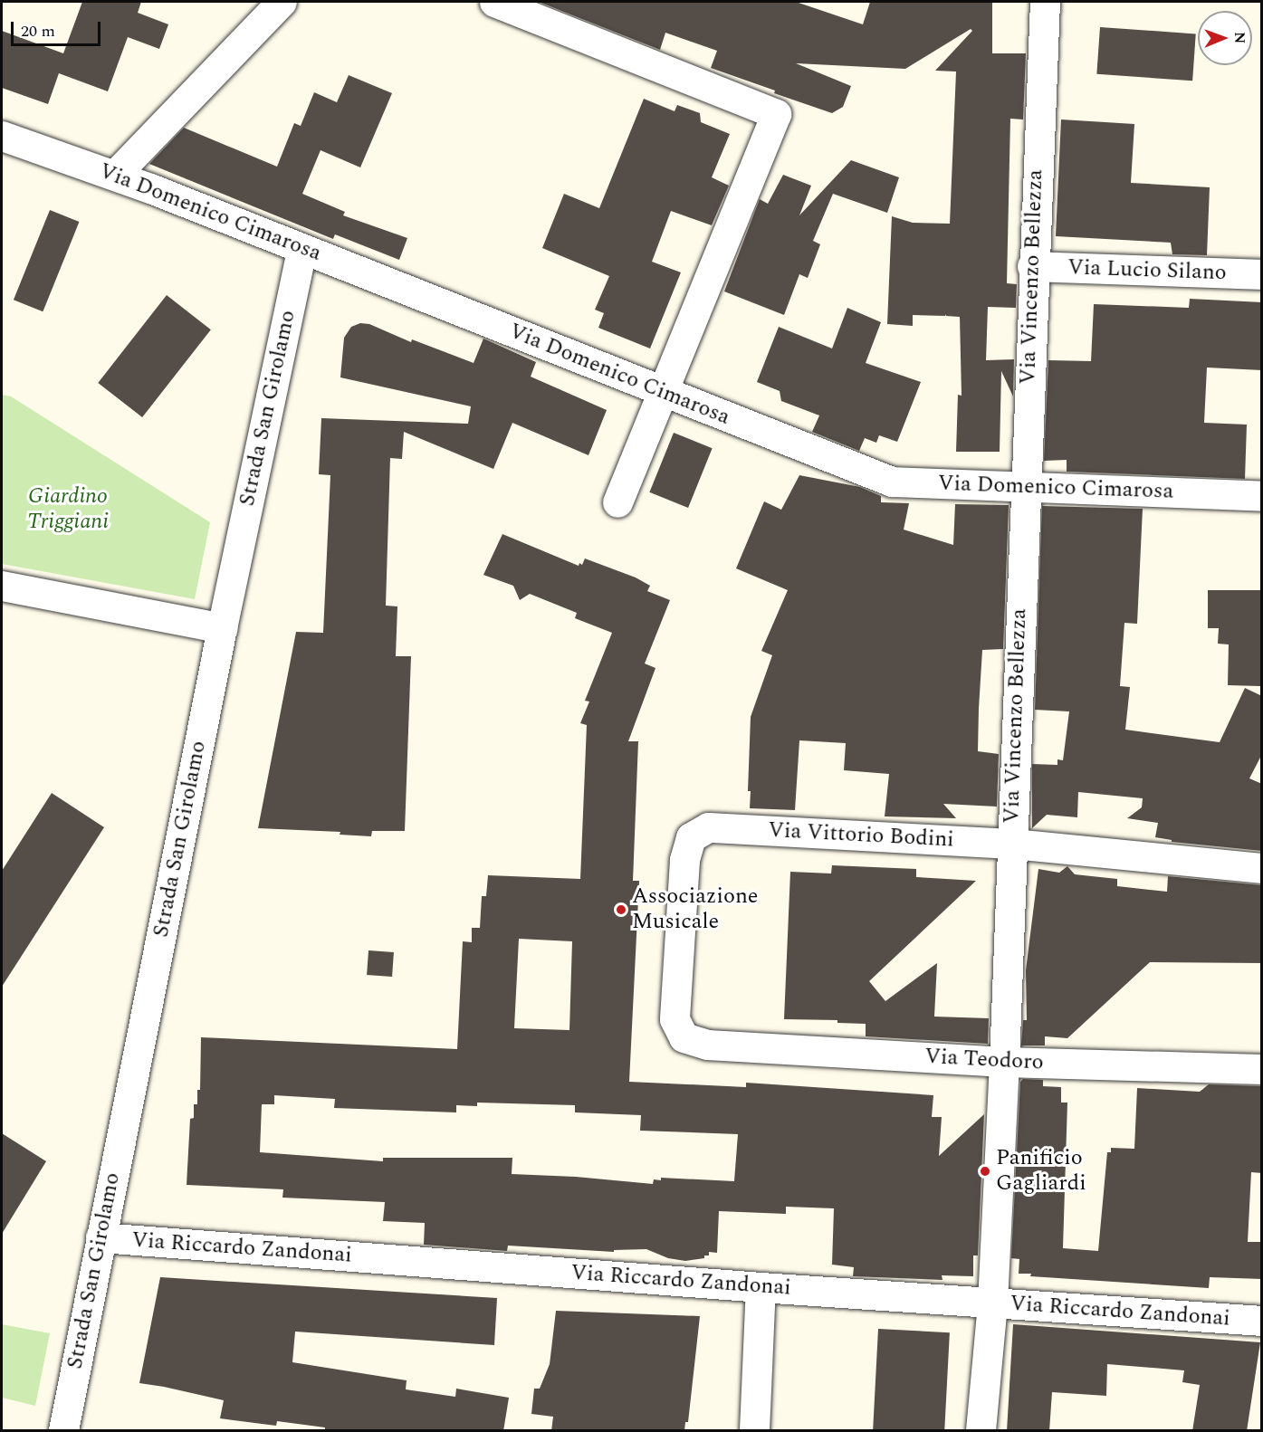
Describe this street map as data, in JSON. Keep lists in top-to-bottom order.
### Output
{
  "streets": {
    "street": [
      "Via Domenico Cimarosa",
      "Via Lucio Silano",
      "Via Vincenzo Bellezza",
      "Strada San Girolamo",
      "Via Vittorio Bodini",
      "Via Teodoro",
      "Via Riccardo Zandonai"
    ]
  },
  "crossings": [
    ["Via Domenico Cimarosa", "Via Vincenzo Bellezza"],
    ["Via Domenico Cimarosa", "Strada San Girolamo"],
    ["Via Lucio Silano", "Via Vincenzo Bellezza"],
    ["Via Vincenzo Bellezza", "Via Vittorio Bodini"],
    ["Via Vincenzo Bellezza", "Via Teodoro"],
    ["Via Vincenzo Bellezza", "Via Riccardo Zandonai"],
    ["Strada San Girolamo", "Via Riccardo Zandonai"],
    ["Via Vittorio Bodini", "Via Teodoro"]
  ],
  "parks": ["Giardino Triggiani"],
  "places": ["Associazione Musicale", "Panificio Gagliardi"],
  "scale_bar": "20 m",
  "north": "right"
}
